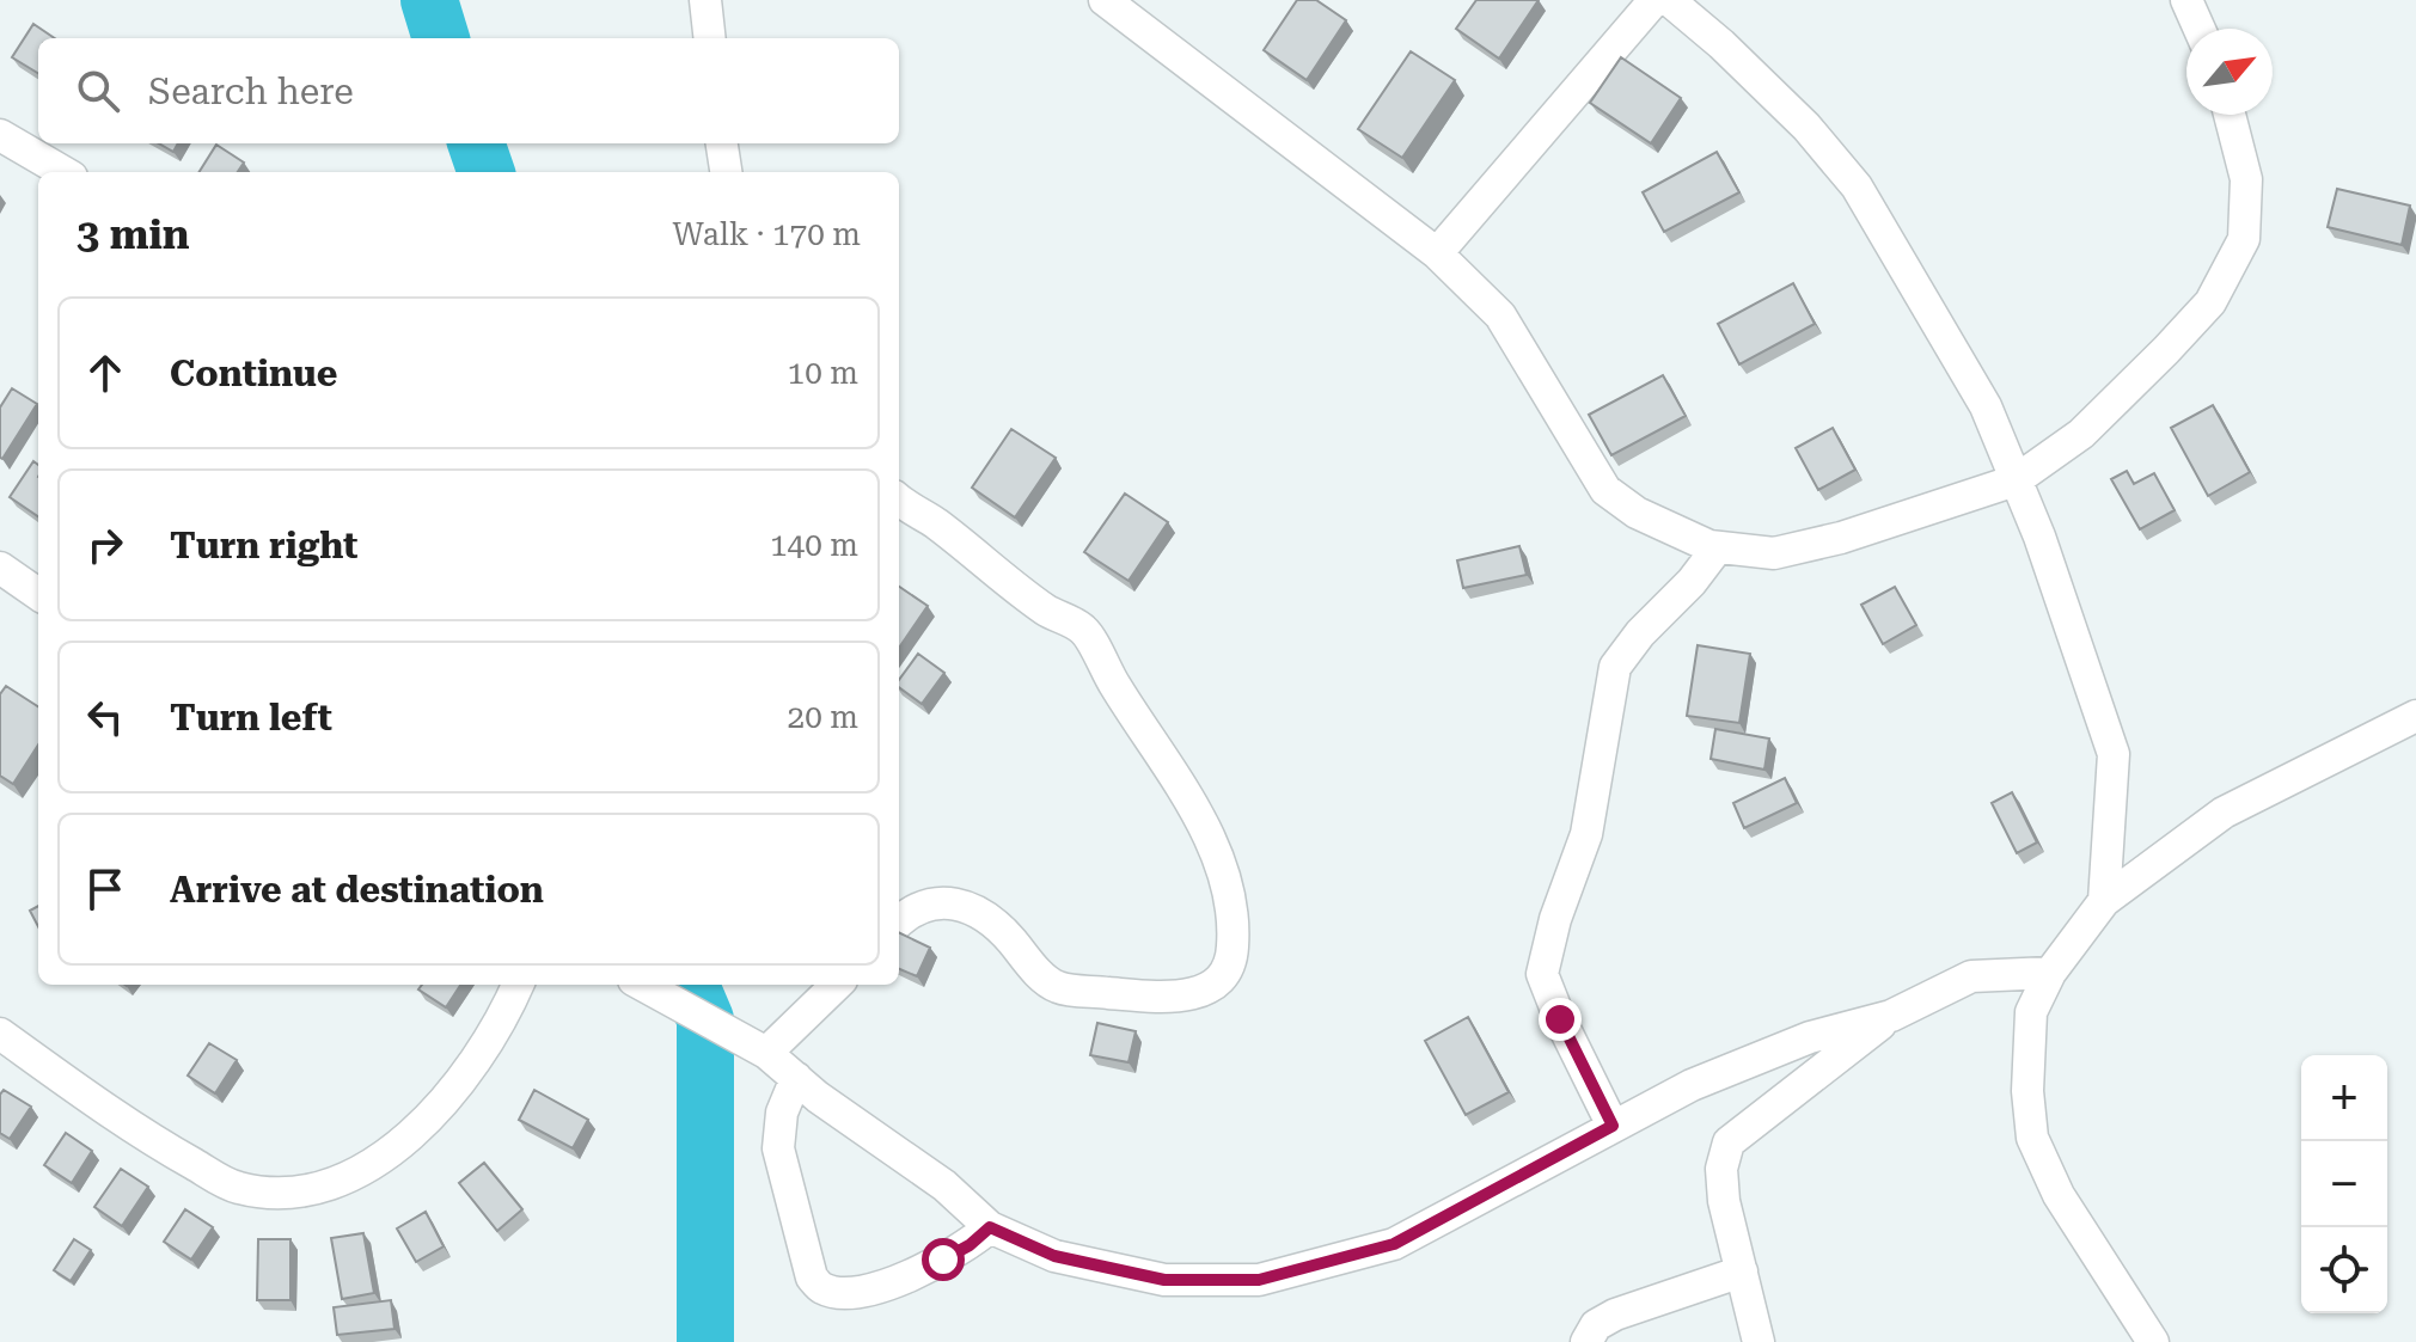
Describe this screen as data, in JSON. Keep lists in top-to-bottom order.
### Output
{
  "north": "top right",
  "page": {
    "search": "Search here",
    "heading": ["3 min", "Walk · 170 m"],
    "list": [
      ["Continue", "10 m"],
      ["Turn right", "140 m"],
      ["Turn left", "20 m"],
      "Arrive at destination"
    ],
    "map_buttons": ["+", "−"]
  }
}
